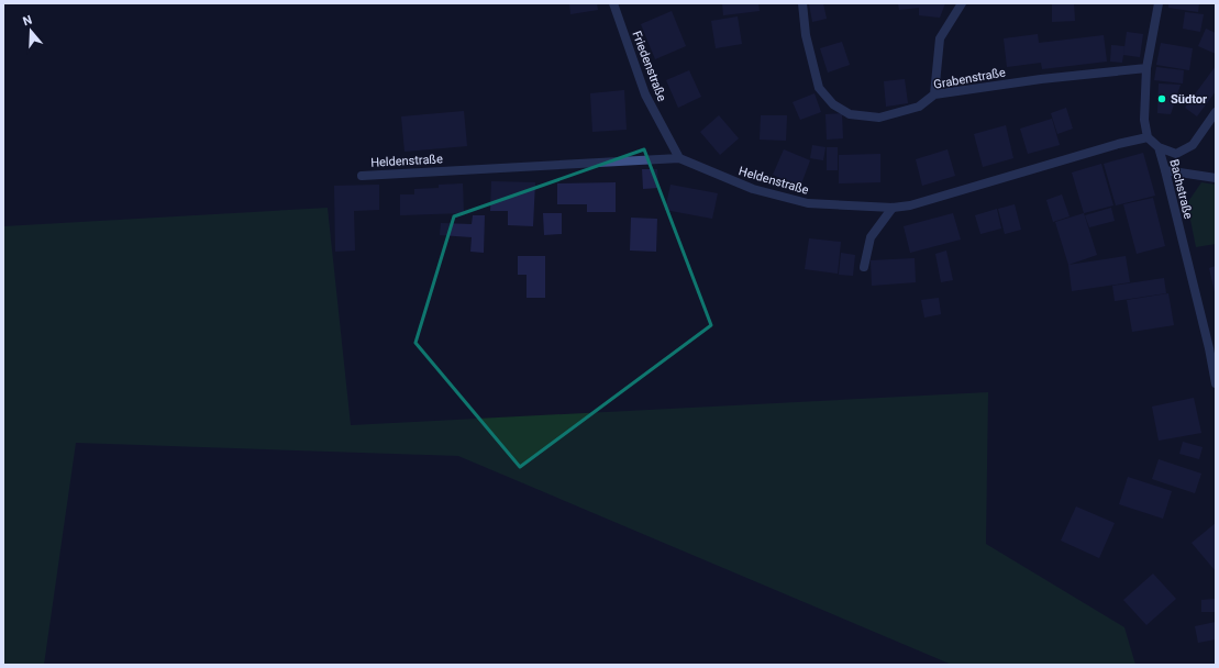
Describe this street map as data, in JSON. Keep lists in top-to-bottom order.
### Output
{
  "streets": {
    "street": [
      "Friedenstraße",
      "Grabenstraße",
      "Heldenstraße",
      "Bachstraße"
    ]
  },
  "crossings": [
    ["Friedenstraße", "Heldenstraße"],
    ["Heldenstraße", "Bachstraße"]
  ],
  "places": ["Südtor"],
  "north": "top"
}
